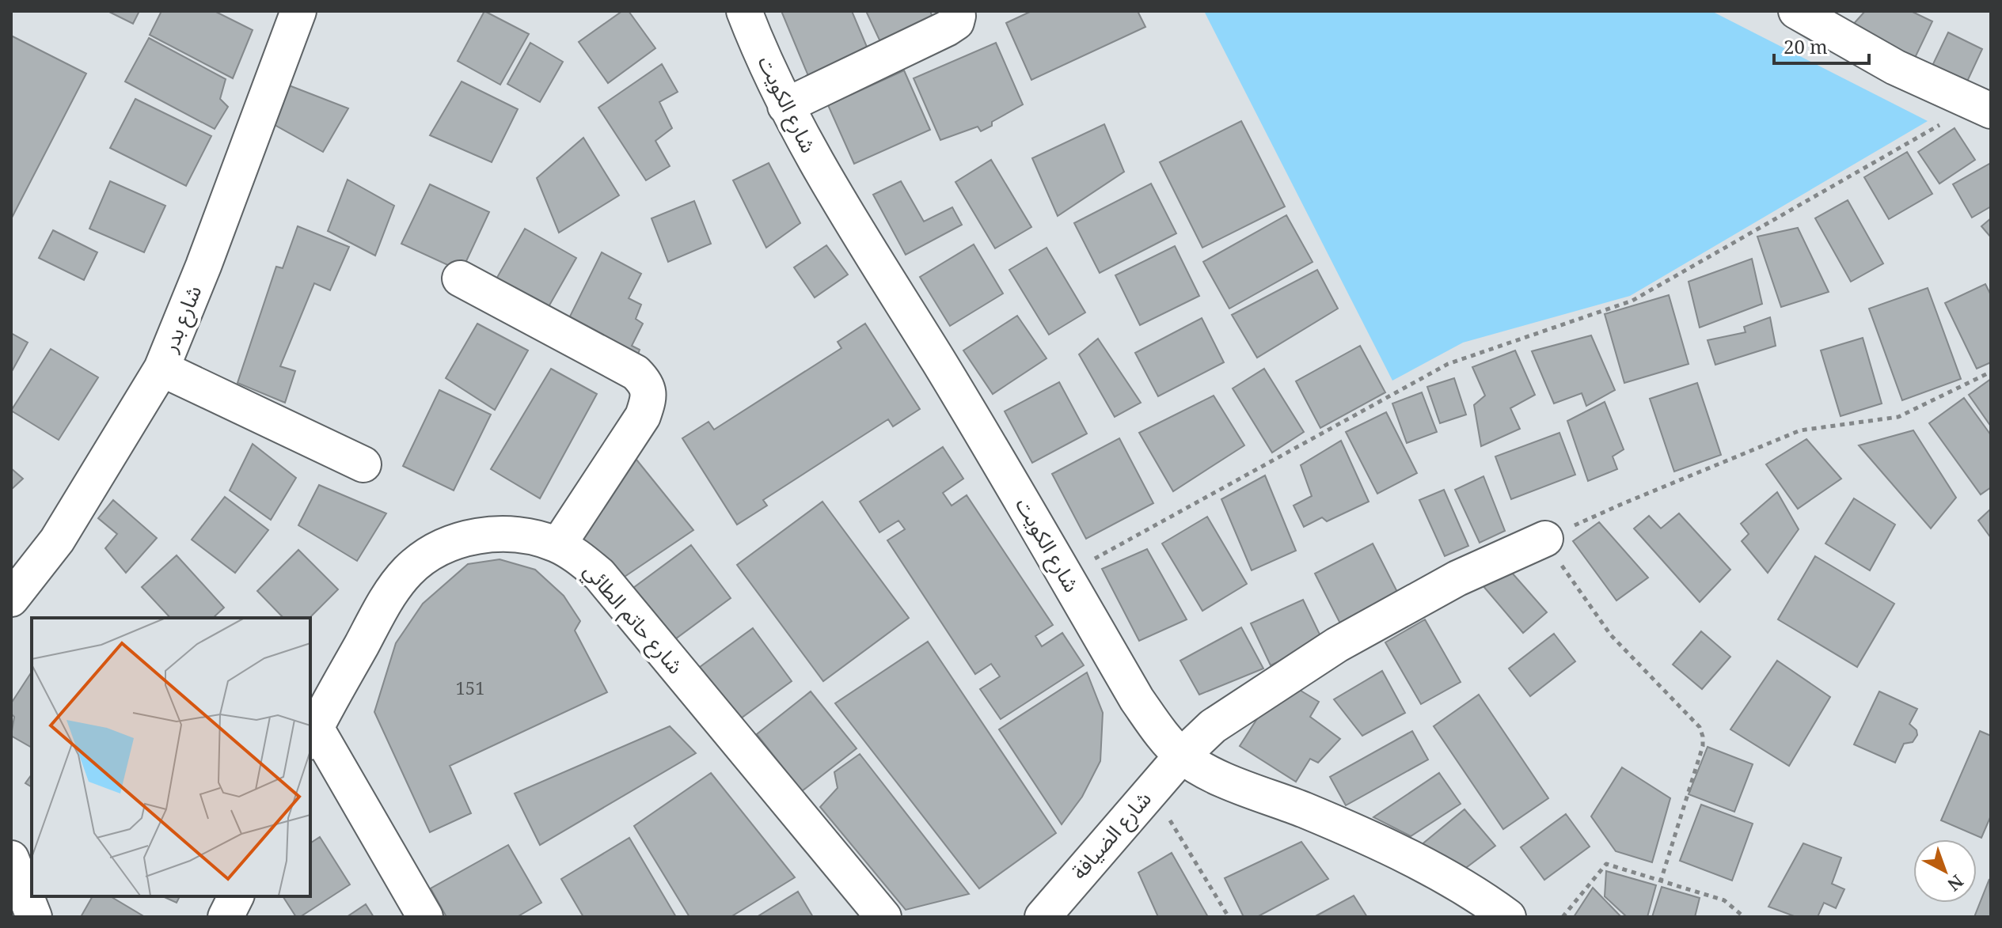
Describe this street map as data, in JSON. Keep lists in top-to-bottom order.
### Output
{
  "streets": {
    "street": [
      "شارع الكويت",
      "شارع بدر",
      "شارع حاتم الطائي",
      "شارع الضيافة"
    ]
  },
  "crossings": [
    ["شارع الكويت", "شارع الضيافة"]
  ],
  "house_numbers": ["151"],
  "scale_bar": "20 m",
  "north": "bottom right"
}
